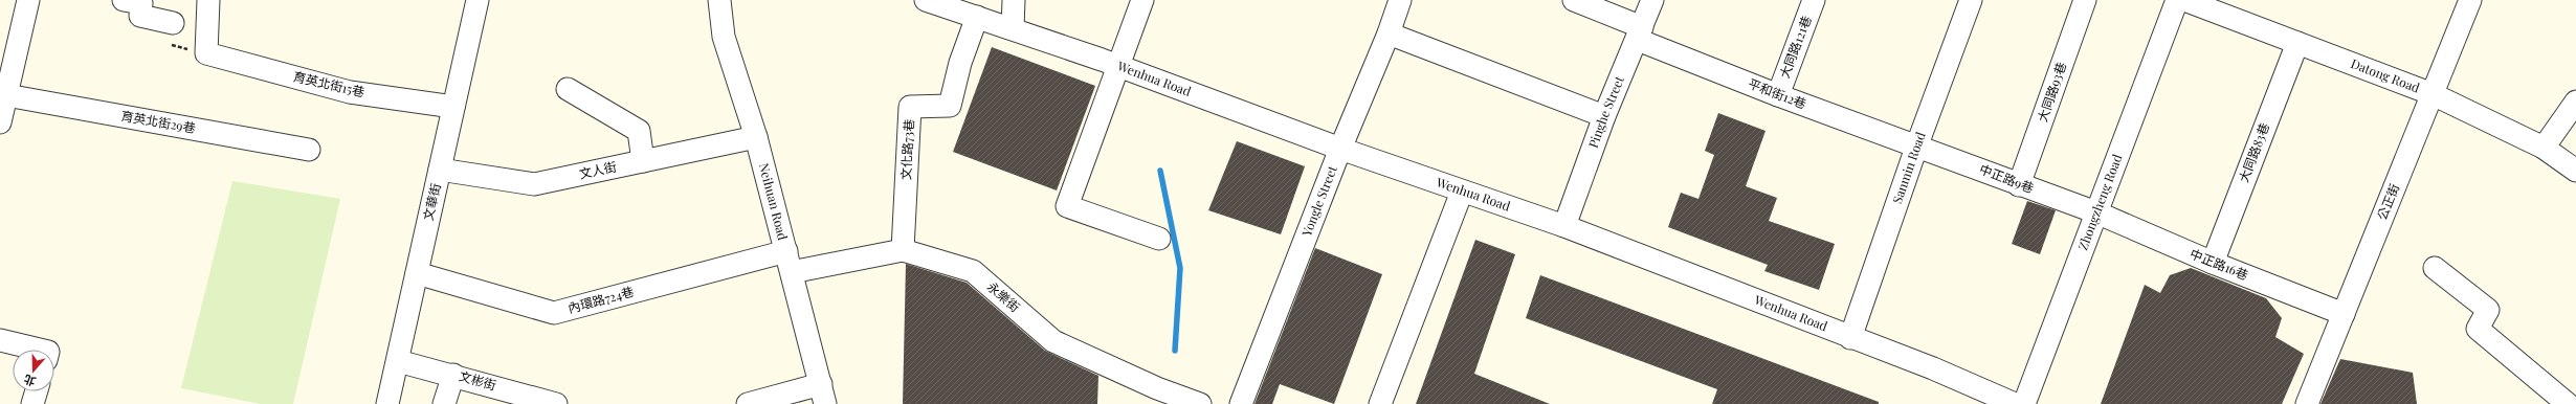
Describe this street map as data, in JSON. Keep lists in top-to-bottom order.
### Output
{
  "streets": {
    "street": [
      "大同路121巷",
      "Datong Road",
      "Wenhua Road",
      "育英北街15巷",
      "大同路93巷",
      "平和街12巷",
      "Pinghe Street",
      "育英北街29巷",
      "文化路73巷",
      "大同路83巷",
      "Sanmin Road",
      "文人街",
      "中正路9巷",
      "Neihuan Road",
      "文華街",
      "Yongle Street",
      "Zhongzheng Road",
      "公正街",
      "中正路16巷",
      "永樂街",
      "內環路724巷",
      "文彬街"
    ]
  },
  "crossings": [
    ["大同路121巷", "平和街12巷"],
    ["Datong Road", "大同路83巷"],
    ["Datong Road", "公正街"],
    ["Wenhua Road", "Pinghe Street"],
    ["Wenhua Road", "文化路73巷"],
    ["Wenhua Road", "Sanmin Road"],
    ["Wenhua Road", "Yongle Street"],
    ["育英北街15巷", "文華街"],
    ["大同路93巷", "中正路9巷"],
    ["平和街12巷", "Pinghe Street"],
    ["平和街12巷", "Sanmin Road"],
    ["平和街12巷", "中正路9巷"],
    ["文化路73巷", "永樂街"],
    ["大同路83巷", "中正路16巷"],
    ["Sanmin Road", "中正路9巷"],
    ["文人街", "Neihuan Road"],
    ["文人街", "文華街"],
    ["中正路9巷", "Zhongzheng Road"],
    ["中正路9巷", "中正路16巷"],
    ["Neihuan Road", "永樂街"],
    ["Neihuan Road", "內環路724巷"],
    ["文華街", "內環路724巷"],
    ["文華街", "文彬街"],
    ["Zhongzheng Road", "中正路16巷"],
    ["公正街", "中正路16巷"],
    ["永樂街", "內環路724巷"]
  ],
  "north": "bottom"
}
